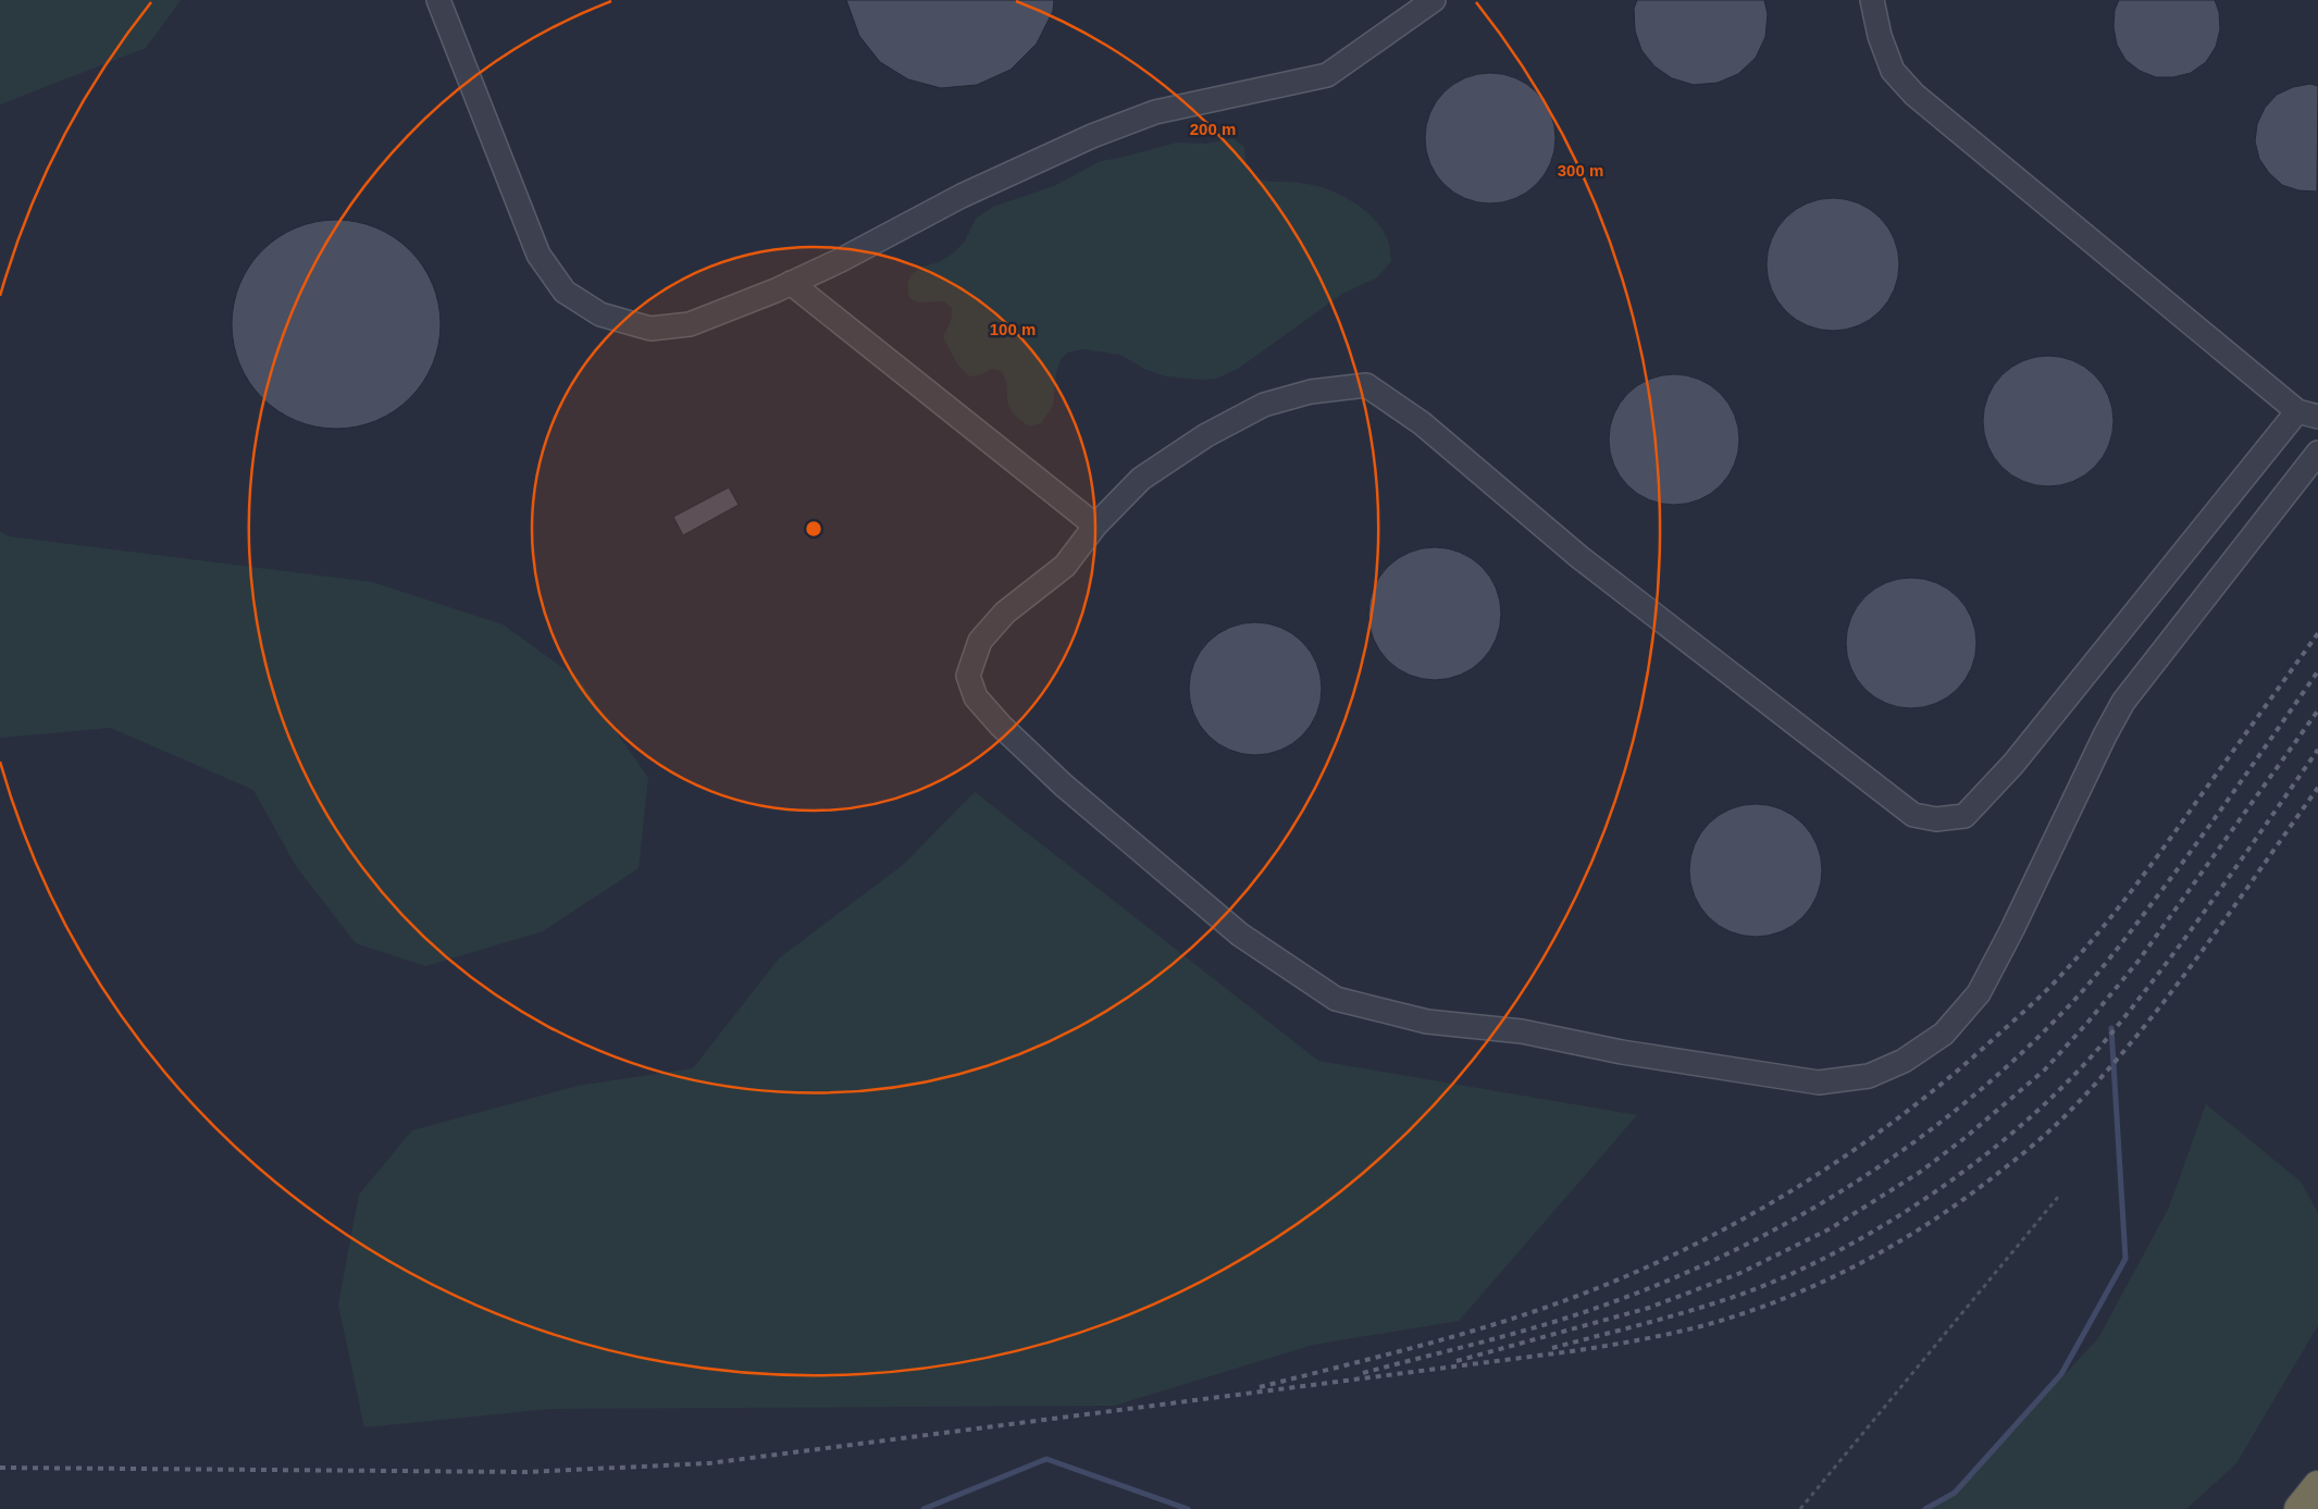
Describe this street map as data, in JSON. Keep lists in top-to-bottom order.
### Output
{
  "rings": ["200 m", "300 m", "100 m"]
}
